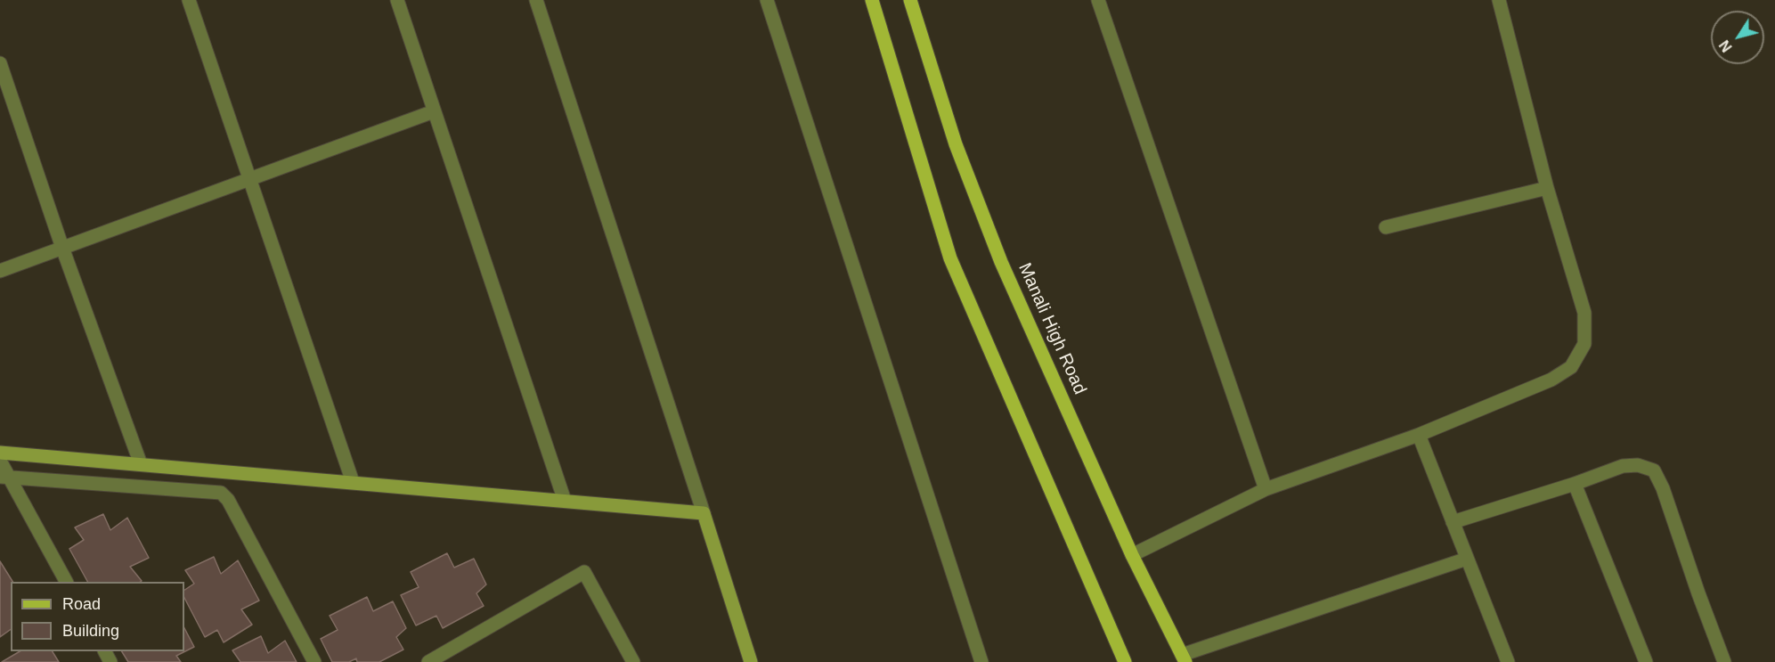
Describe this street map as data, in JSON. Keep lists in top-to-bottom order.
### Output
{
  "streets": {
    "main road": ["Manali High Road"]
  },
  "legend": ["Road", "Building"],
  "north": "bottom left"
}
